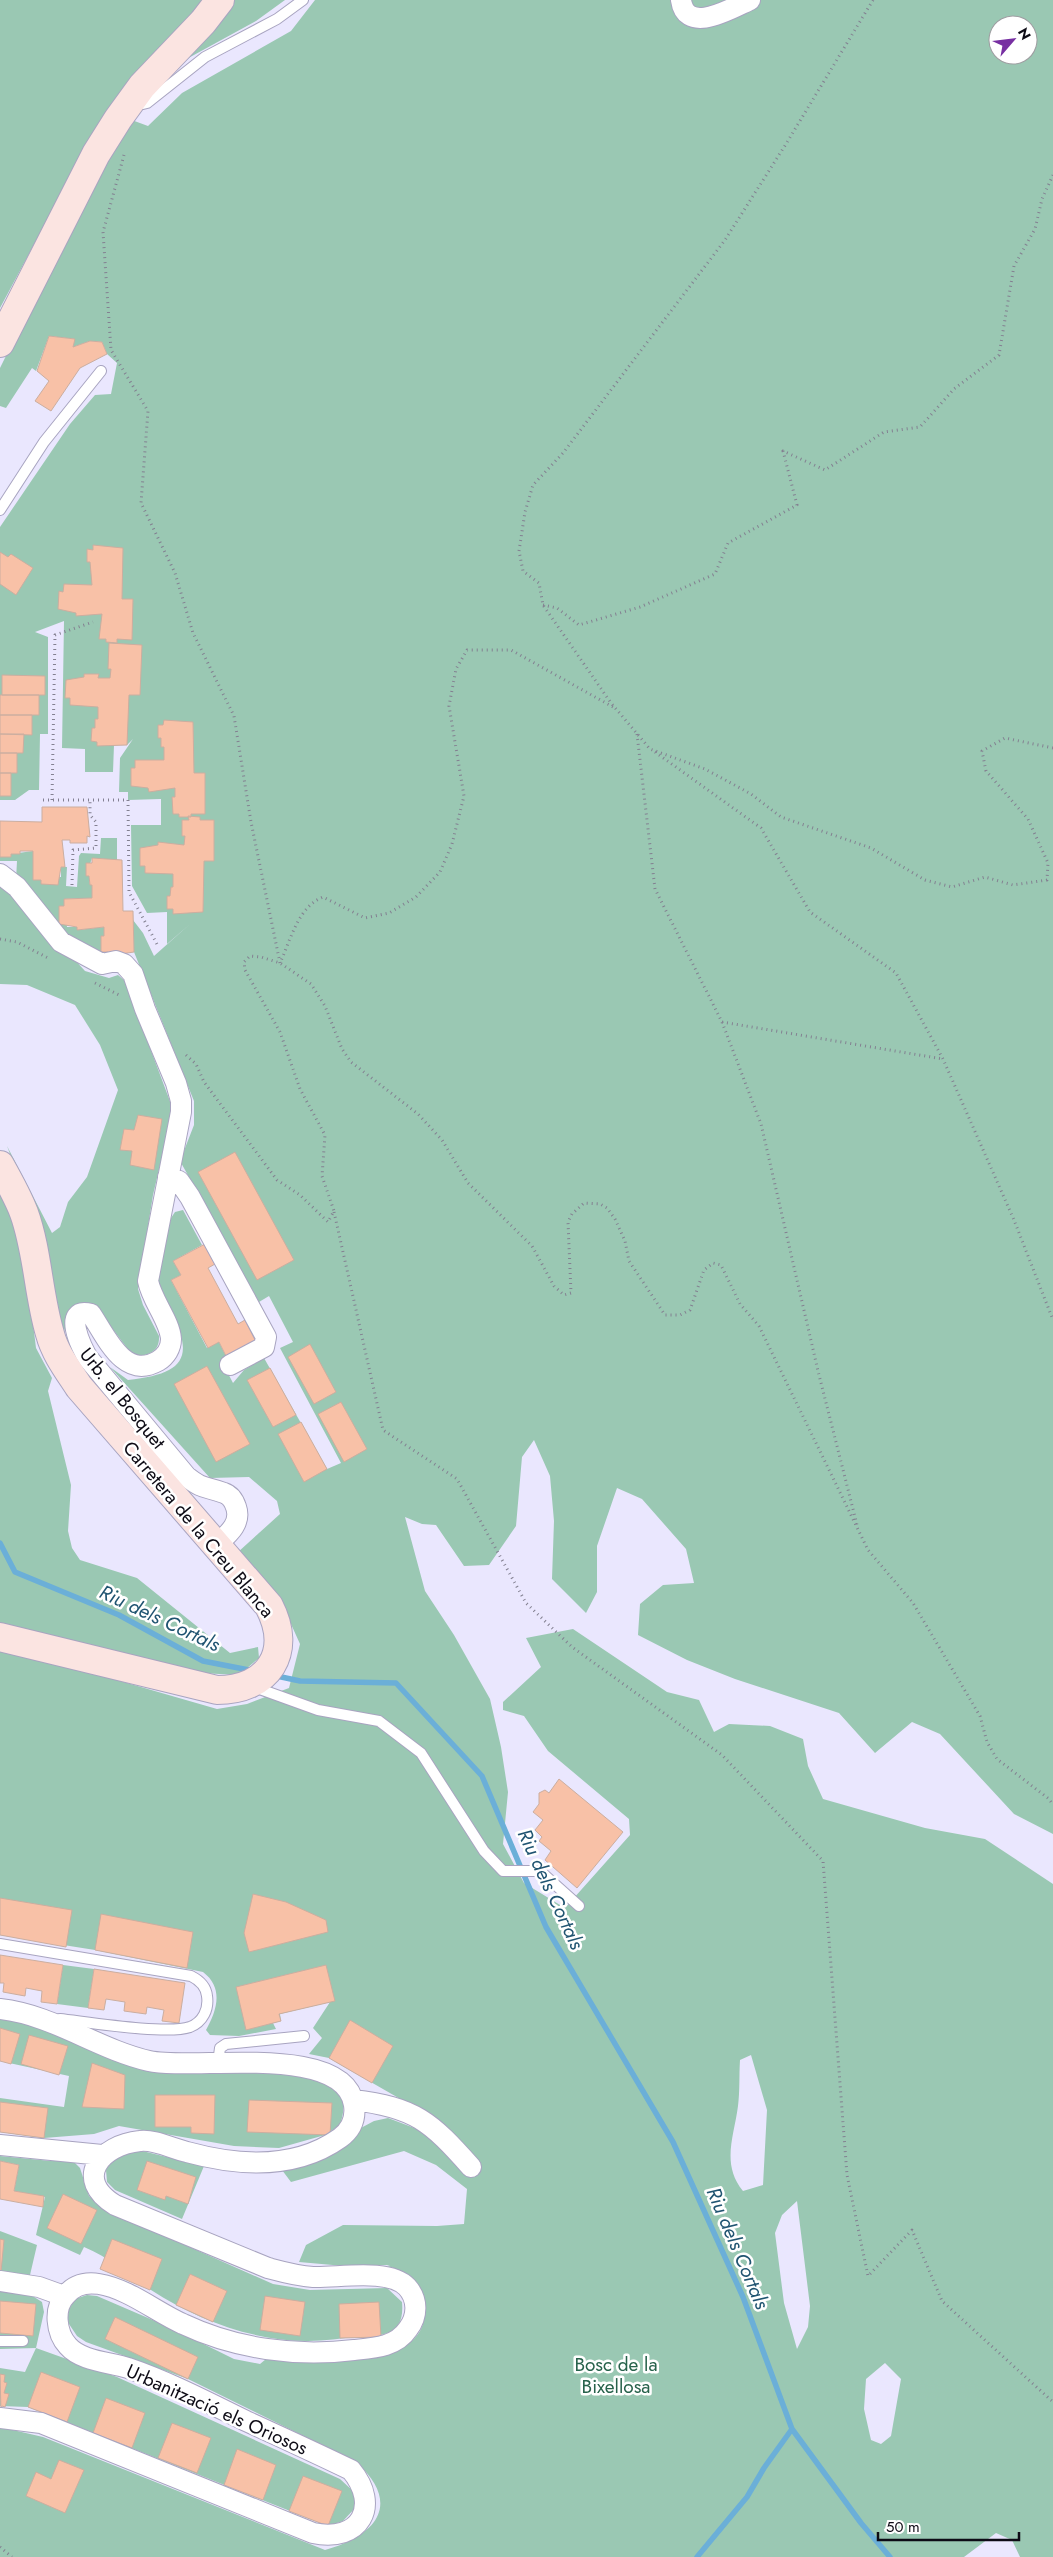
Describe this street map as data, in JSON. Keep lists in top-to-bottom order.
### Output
{
  "streets": {
    "main road": ["Carretera de la Creu Blanca"],
    "street": ["Urb. el Bosquet", "Urbanització els Oriosos"]
  },
  "crossings": [
    ["Urb. el Bosquet", "Carretera de la Creu Blanca"]
  ],
  "water": ["Riu dels Cortals"],
  "parks": ["Bosc de la Bixellosa"],
  "scale_bar": "50 m",
  "north": "top right"
}
